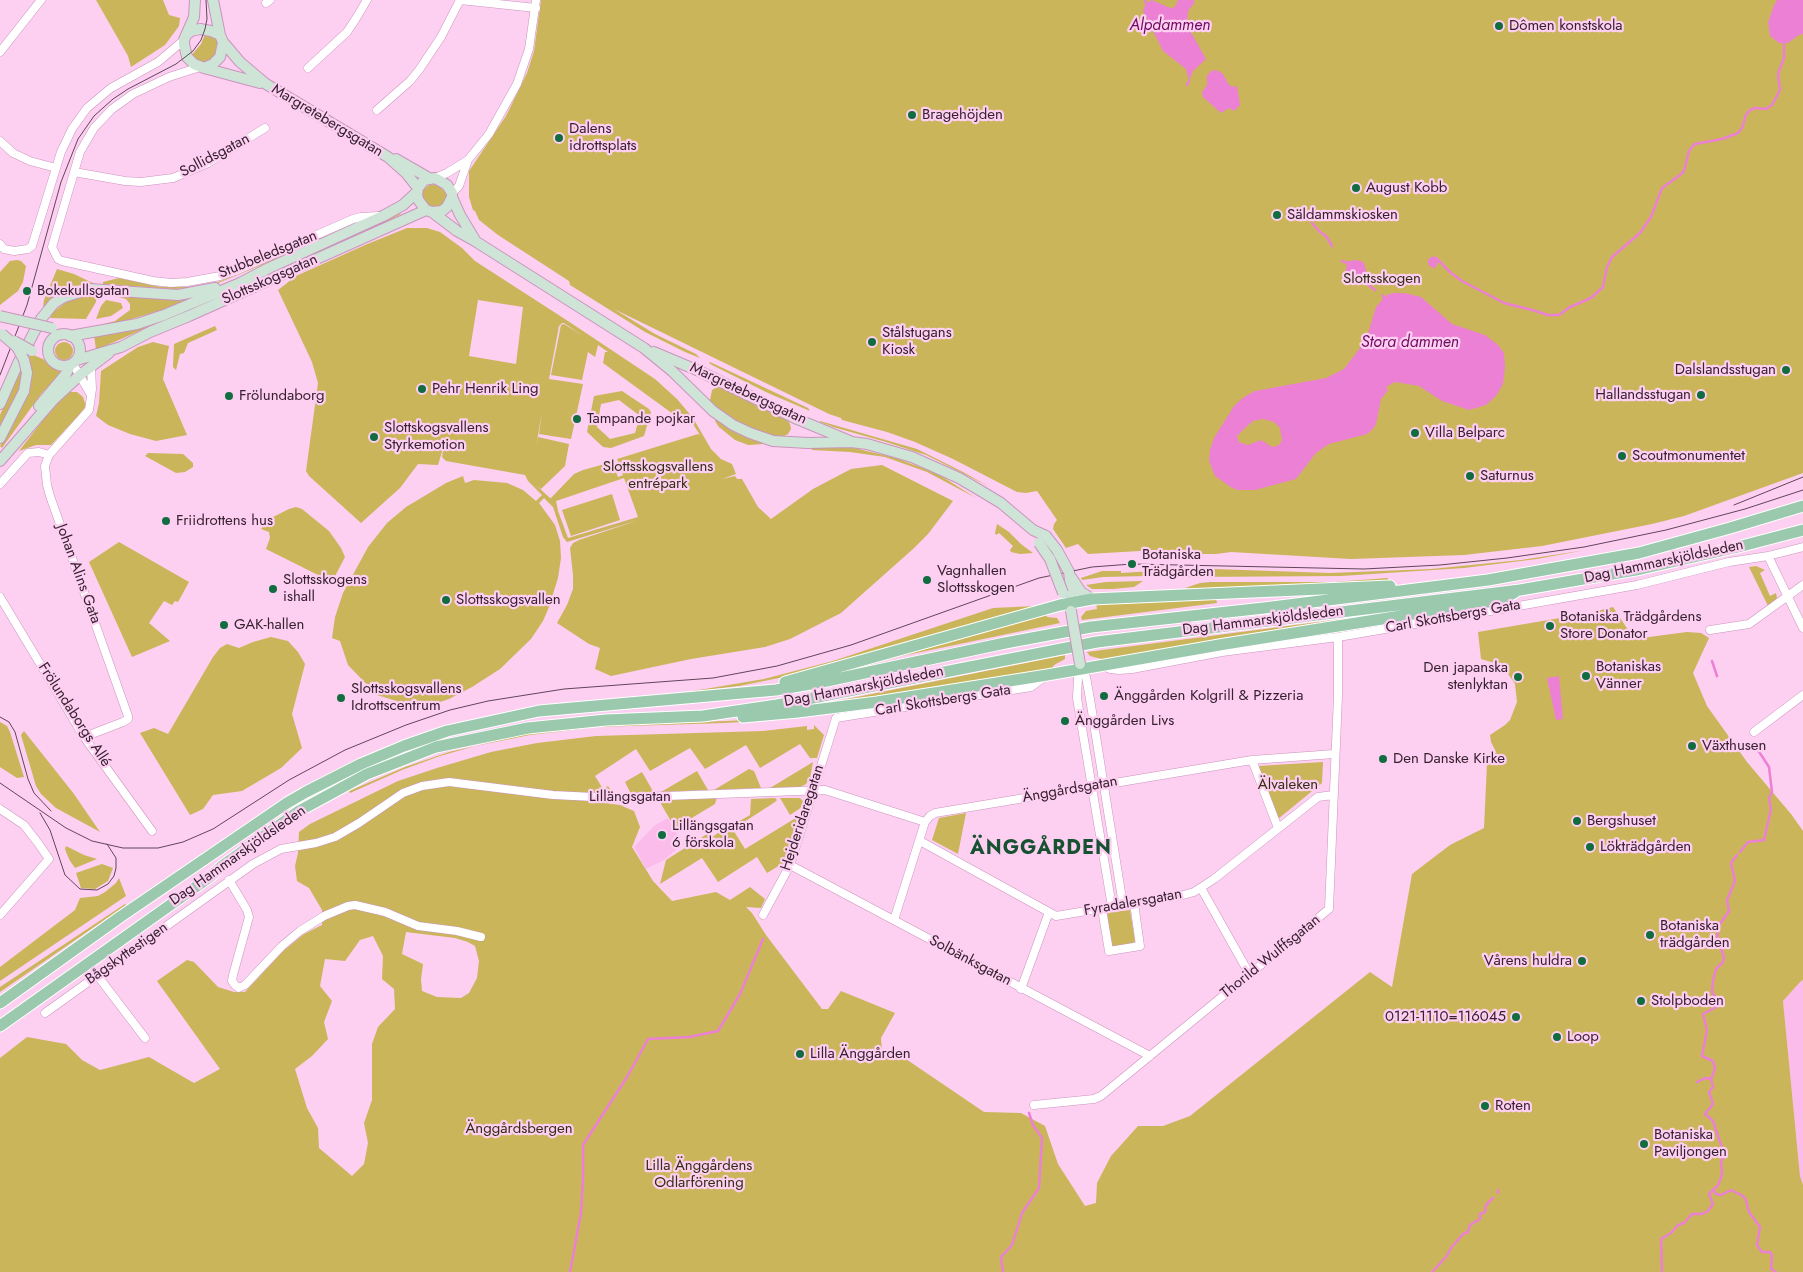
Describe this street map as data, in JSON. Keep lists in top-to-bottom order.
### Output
{
  "streets": {
    "main road": ["Margretebergsgatan", "Slottsskogsgatan", "Dag Hammarskjöldsleden"],
    "street": [
      "Sollidsgatan",
      "Stubbeledsgatan",
      "Johan Alins Gata",
      "Carl Skottsbergs Gata",
      "Frölundaborgs Allé",
      "Änggårdsgatan",
      "Lillängsgatan",
      "Hejderidaregatan",
      "Fyradalersgatan",
      "Bågskyttestigen",
      "Thorild Wulffsgatan",
      "Solbänksgatan"
    ]
  },
  "crossings": [
    ["Margretebergsgatan", "Slottsskogsgatan"],
    ["Sollidsgatan", "Stubbeledsgatan"],
    ["Stubbeledsgatan", "Slottsskogsgatan"],
    ["Johan Alins Gata", "Frölundaborgs Allé"],
    ["Carl Skottsbergs Gata", "Hejderidaregatan"],
    ["Carl Skottsbergs Gata", "Thorild Wulffsgatan"],
    ["Änggårdsgatan", "Thorild Wulffsgatan"],
    ["Lillängsgatan", "Hejderidaregatan"],
    ["Lillängsgatan", "Bågskyttestigen"],
    ["Hejderidaregatan", "Solbänksgatan"],
    ["Fyradalersgatan", "Thorild Wulffsgatan"],
    ["Thorild Wulffsgatan", "Solbänksgatan"]
  ],
  "districts": ["ÄNGGÅRDEN"],
  "water": ["Alpdammen", "Stora dammen"],
  "parks": [
    "Slottsskogen",
    "Slottsskogsvallens entrépark",
    "Älvaleken",
    "Änggårdsbergen",
    "Lilla Änggårdens Odlarförening"
  ],
  "places": [
    "Dômen konstskola",
    "Bragehöjden",
    "Dalens idrottsplats",
    "August Kobb",
    "Säldammskiosken",
    "Bokekullsgatan",
    "Stålstugans Kiosk",
    "Dalslandsstugan",
    "Pehr Henrik Ling",
    "Hallandsstugan",
    "Frölundaborg",
    "Tampande pojkar",
    "Villa Belparc",
    "Slottskogsvallens Styrkemotion",
    "Scoutmonumentet",
    "Saturnus",
    "Friidrottens hus",
    "Botaniska Trädgården",
    "Vagnhallen Slottsskogen",
    "Slottsskogens ishall",
    "Slottsskogsvallen",
    "GAK-hallen",
    "Botaniska Trädgårdens Store Donator",
    "Botaniskas Vänner",
    "Den japanska stenlyktan",
    "Änggården Kolgrill & Pizzeria",
    "Slottsskogsvallens Idrottscentrum",
    "Änggården Livs",
    "Växthusen",
    "Den Danske Kirke",
    "Bergshuset",
    "Lillängsgatan 6 förskola",
    "Lökträdgården",
    "Botaniska trädgården",
    "Vårens huldra",
    "Stolpboden",
    "0121-1110=116045",
    "Loop",
    "Lilla Änggården",
    "Roten",
    "Botaniska Paviljongen"
  ]
}
